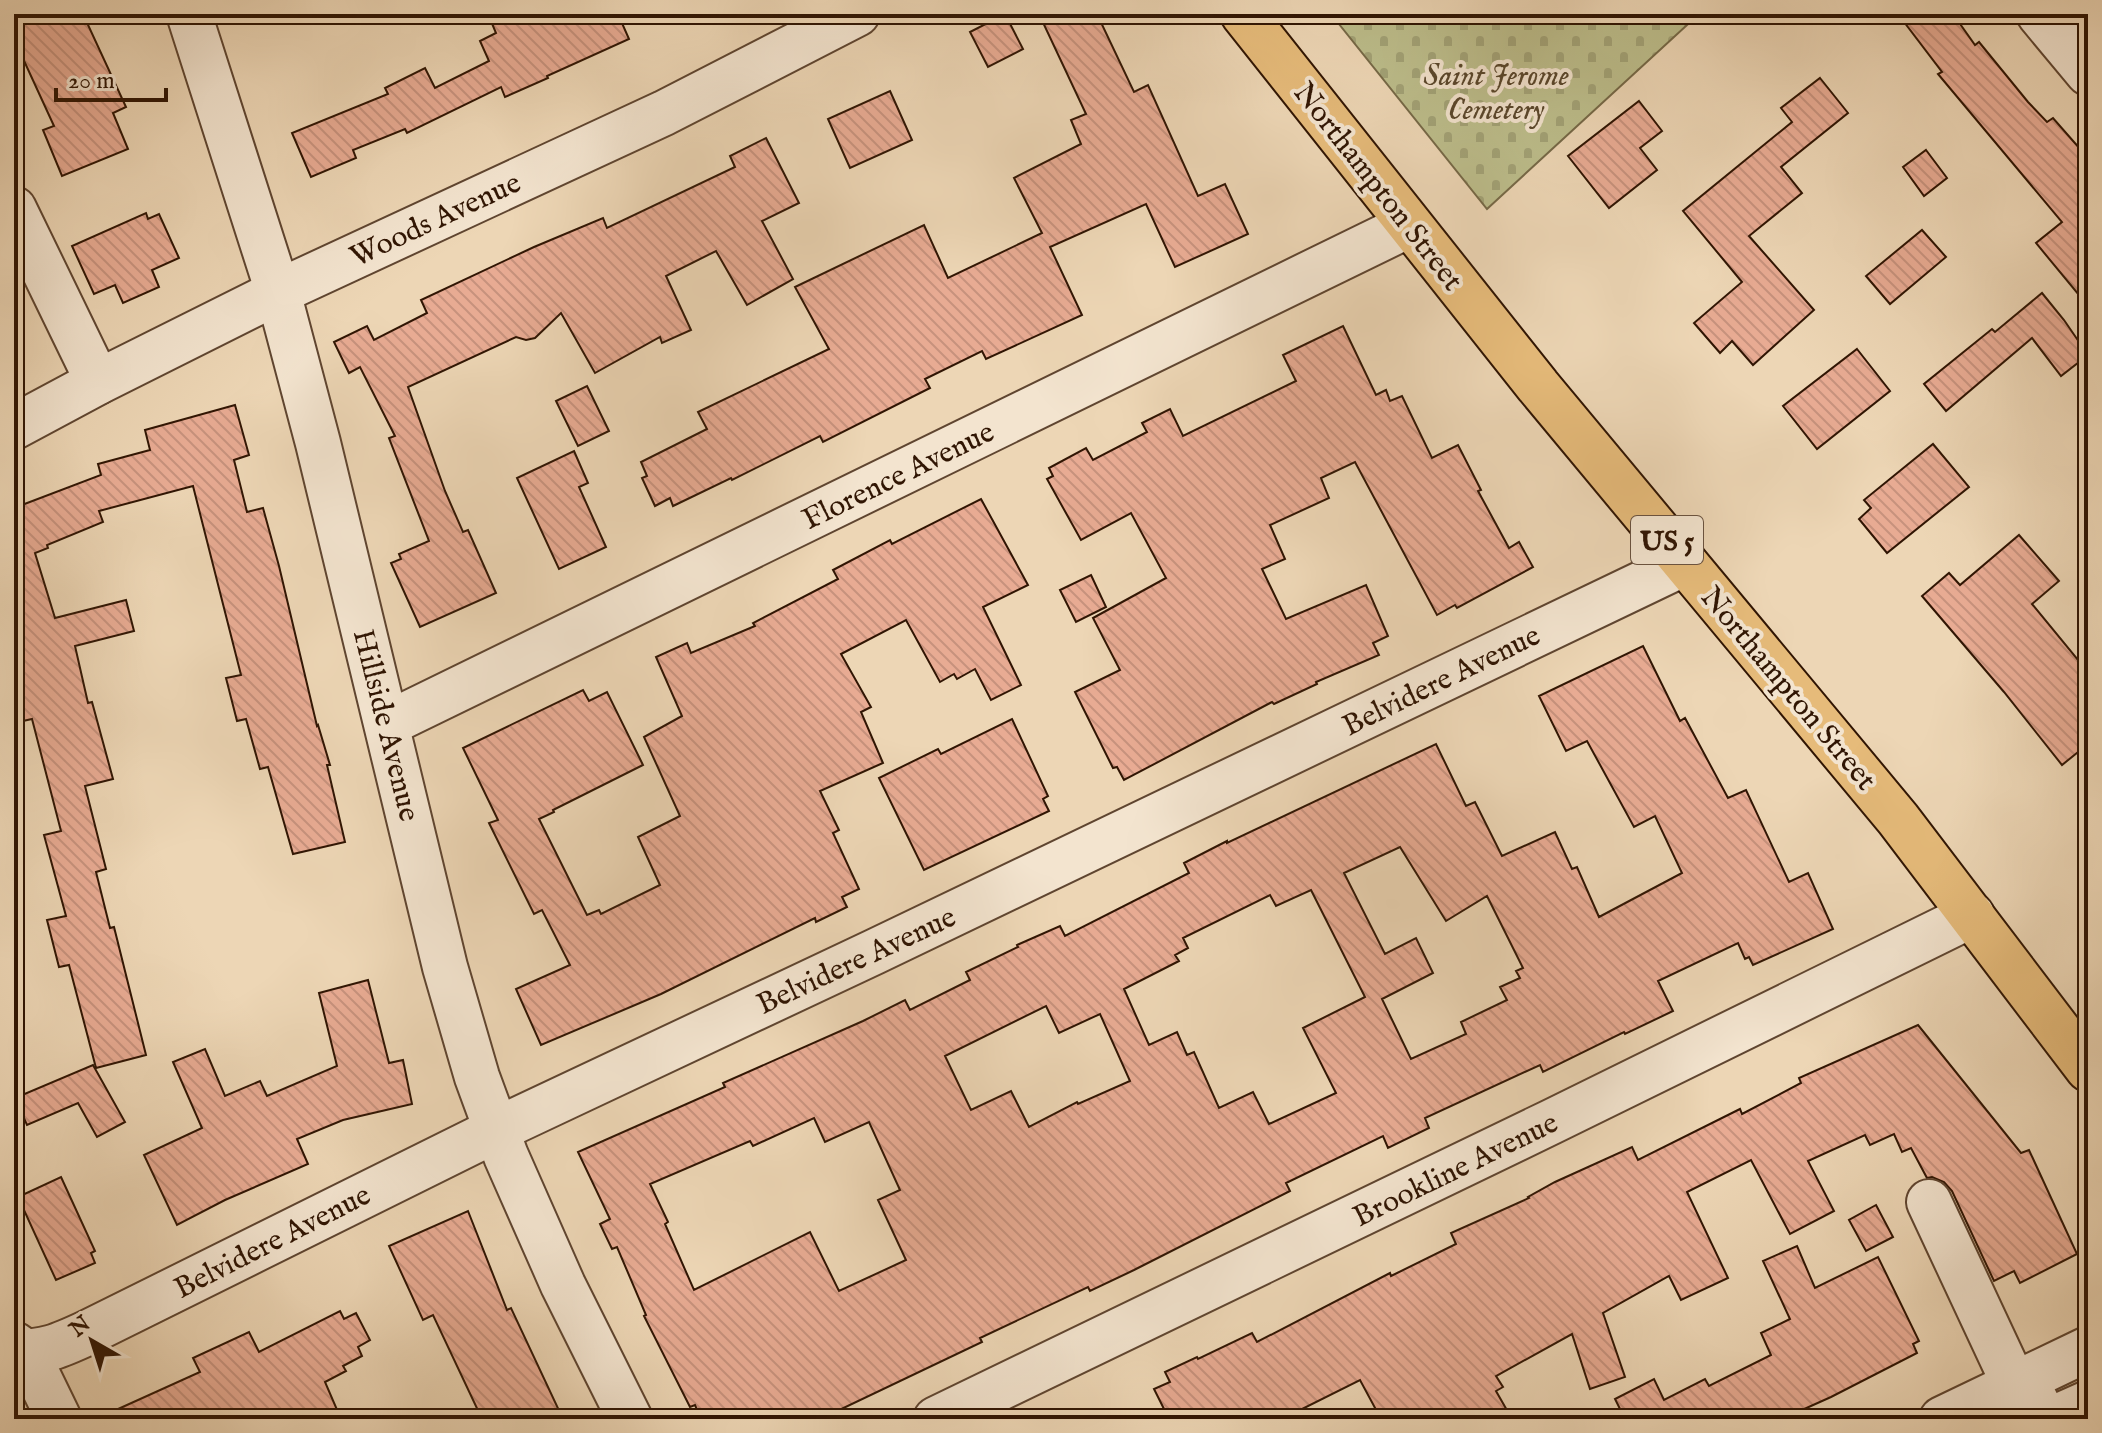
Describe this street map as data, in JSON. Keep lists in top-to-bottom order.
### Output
{
  "streets": {
    "main road": ["Northampton Street", "US 5"],
    "street": [
      "Woods Avenue",
      "Florence Avenue",
      "Belvidere Avenue",
      "Hillside Avenue",
      "Brookline Avenue"
    ]
  },
  "crossings": [
    ["Northampton Street", "Florence Avenue"],
    ["Northampton Street", "Belvidere Avenue"],
    ["Northampton Street", "Brookline Avenue"],
    ["Woods Avenue", "Hillside Avenue"],
    ["Florence Avenue", "Hillside Avenue"],
    ["Belvidere Avenue", "Hillside Avenue"]
  ],
  "parks": ["Saint Jerome Cemetery"],
  "scale_bar": "20 m",
  "north": "top left"
}
